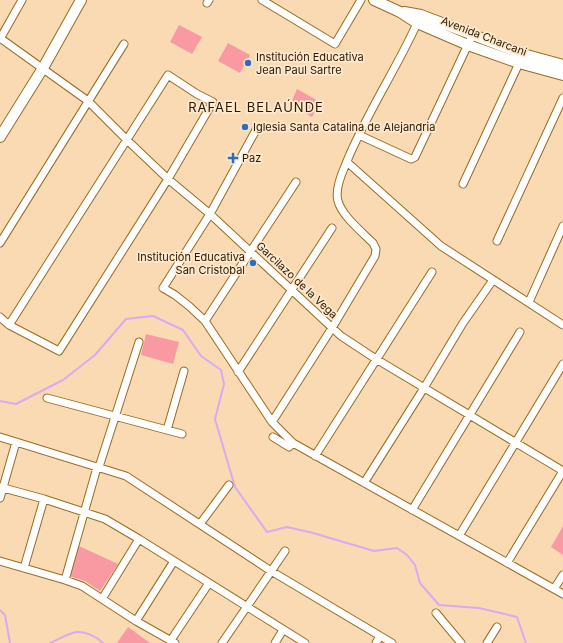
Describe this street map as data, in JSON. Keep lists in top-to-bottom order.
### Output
{
  "streets": {
    "main road": ["Avenida Charcani"],
    "street": ["Garcilazo de la Vega"]
  },
  "districts": ["RAFAEL BELAÚNDE"],
  "places": {
    "other": ["Institución Educativa Jean Paul Sartre", "Iglesia Santa Catalina de Alejandria", "Institución Educativa San Cristobal"],
    "health": ["Paz"]
  }
}
